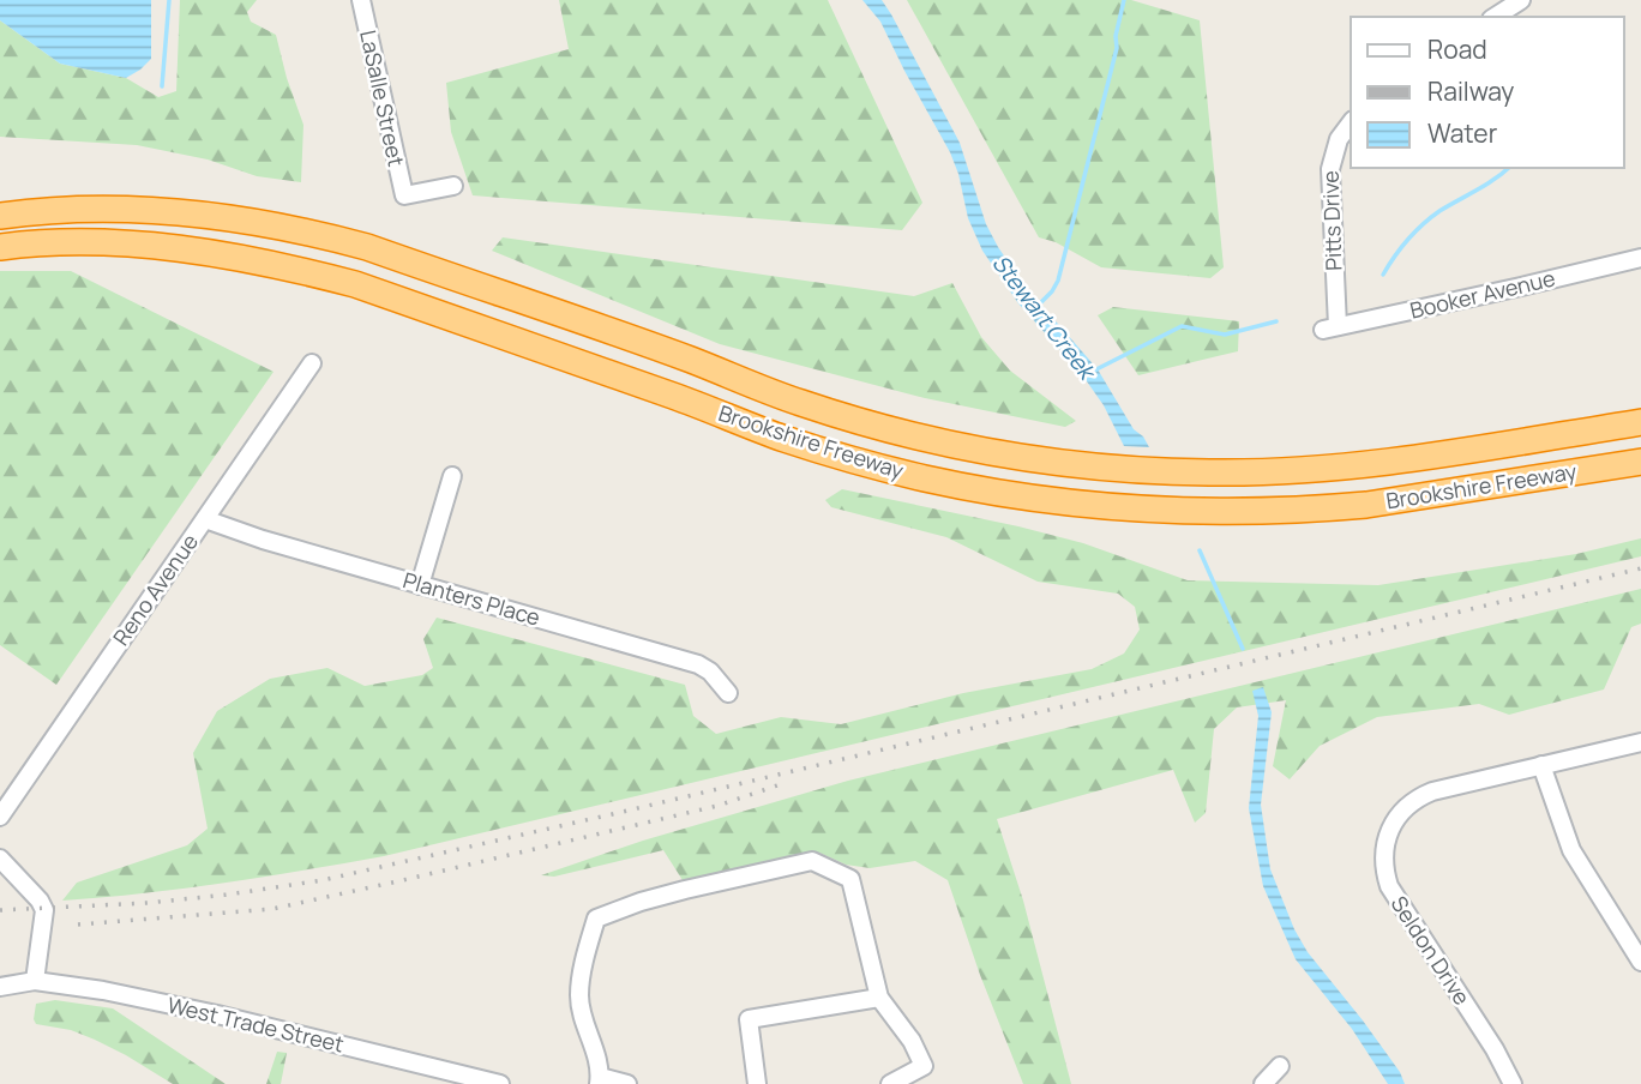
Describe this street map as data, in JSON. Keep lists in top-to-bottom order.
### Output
{
  "streets": {
    "highway": ["Brookshire Freeway"],
    "street": [
      "LaSalle Street",
      "Pitts Drive",
      "Booker Avenue",
      "Reno Avenue",
      "Planters Place",
      "Seldon Drive",
      "West Trade Street"
    ]
  },
  "crossings": [
    ["Pitts Drive", "Booker Avenue"],
    ["Reno Avenue", "Planters Place"]
  ],
  "water": ["Stewart Creek"],
  "legend": ["Road", "Railway", "Water"]
}
